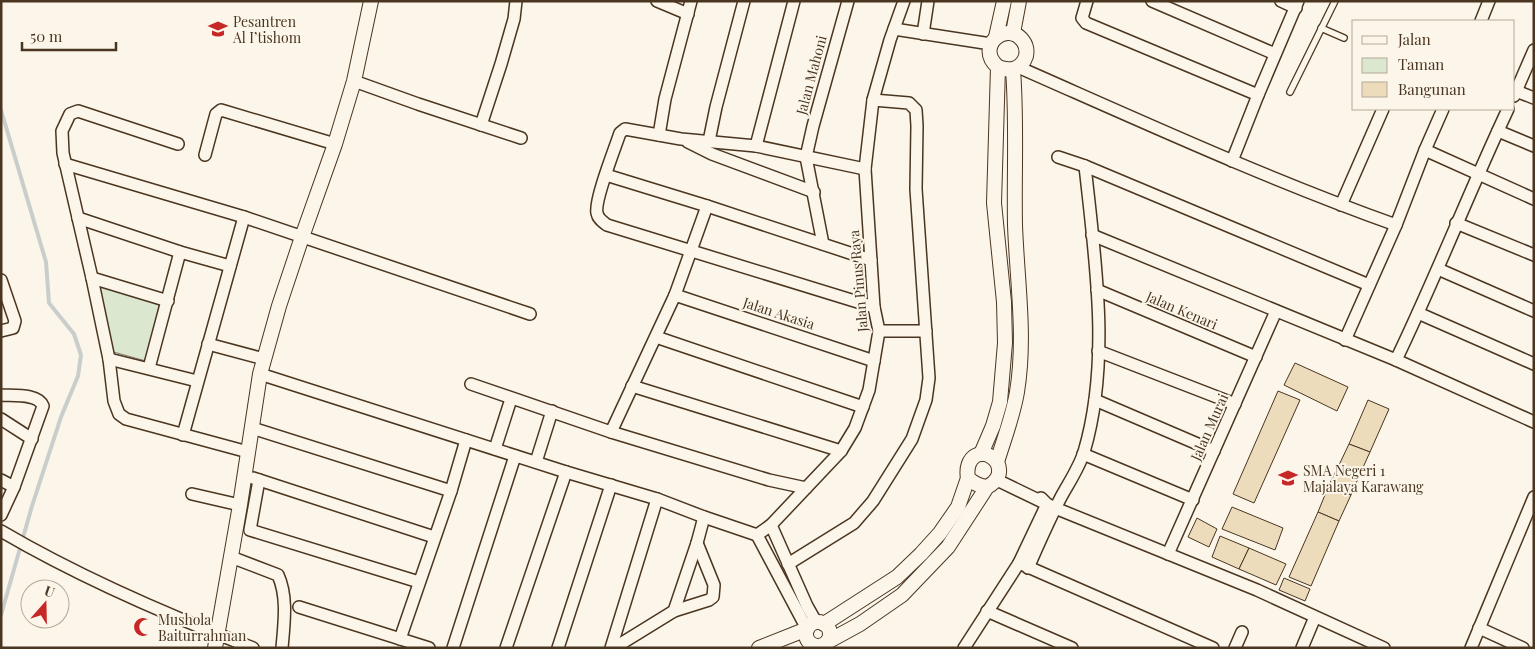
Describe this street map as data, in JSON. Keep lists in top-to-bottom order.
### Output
{
  "streets": {
    "street": [
      "Jalan Mahoni",
      "Jalan Pinus Raya",
      "Jalan Kenari",
      "Jalan Akasia",
      "Jalan Murai"
    ]
  },
  "crossings": [
    ["Jalan Pinus Raya", "Jalan Akasia"],
    ["Jalan Kenari", "Jalan Murai"]
  ],
  "places": {
    "school or university": ["Pesantren Al I’tishom", "SMA Negeri 1 Majalaya Karawang"],
    "mosque": ["Mushola Baiturrahman"]
  },
  "legend": ["Jalan", "Taman", "Bangunan"],
  "scale_bar": "50 m",
  "north": "top"
}
